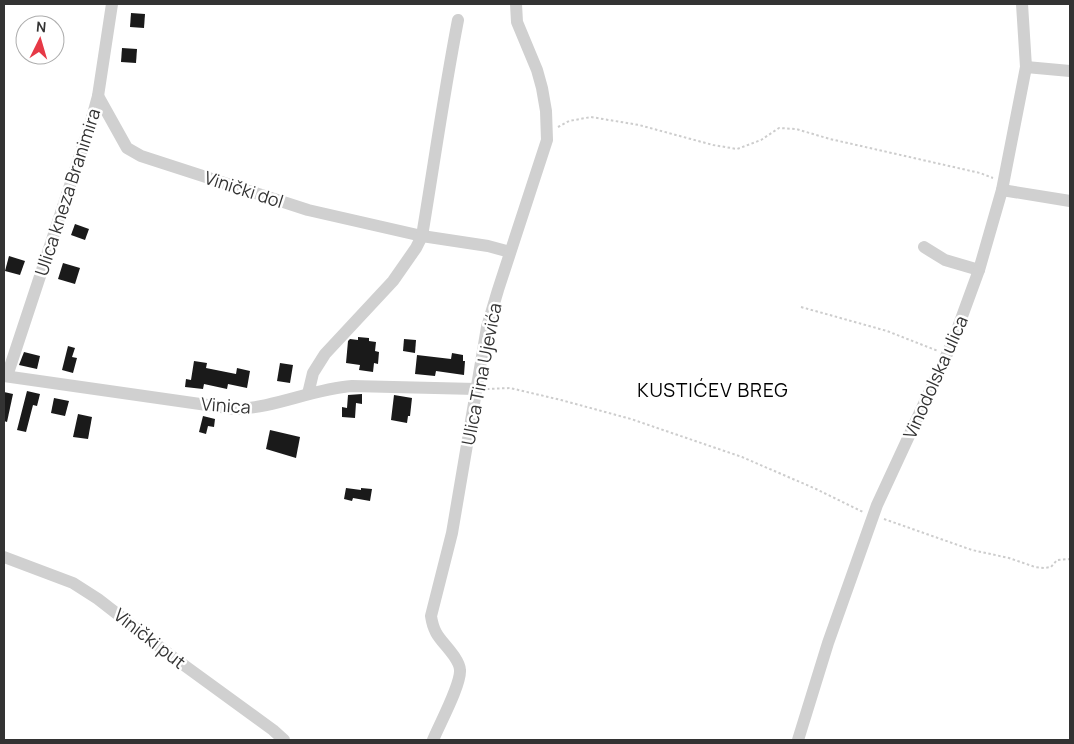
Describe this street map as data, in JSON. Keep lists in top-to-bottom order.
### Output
{
  "streets": {
    "street": [
      "Vinički dol",
      "Ulica kneza Branimira",
      "Ulica Tina Ujevića",
      "Vinodolska ulica",
      "Vinica",
      "Vinički put"
    ]
  },
  "crossings": [
    ["Vinički dol", "Ulica kneza Branimira"],
    ["Vinički dol", "Ulica Tina Ujevića"],
    ["Ulica kneza Branimira", "Vinica"],
    ["Ulica Tina Ujevića", "Vinica"]
  ],
  "districts": ["KUSTIĆEV BREG"],
  "north": "top"
}
